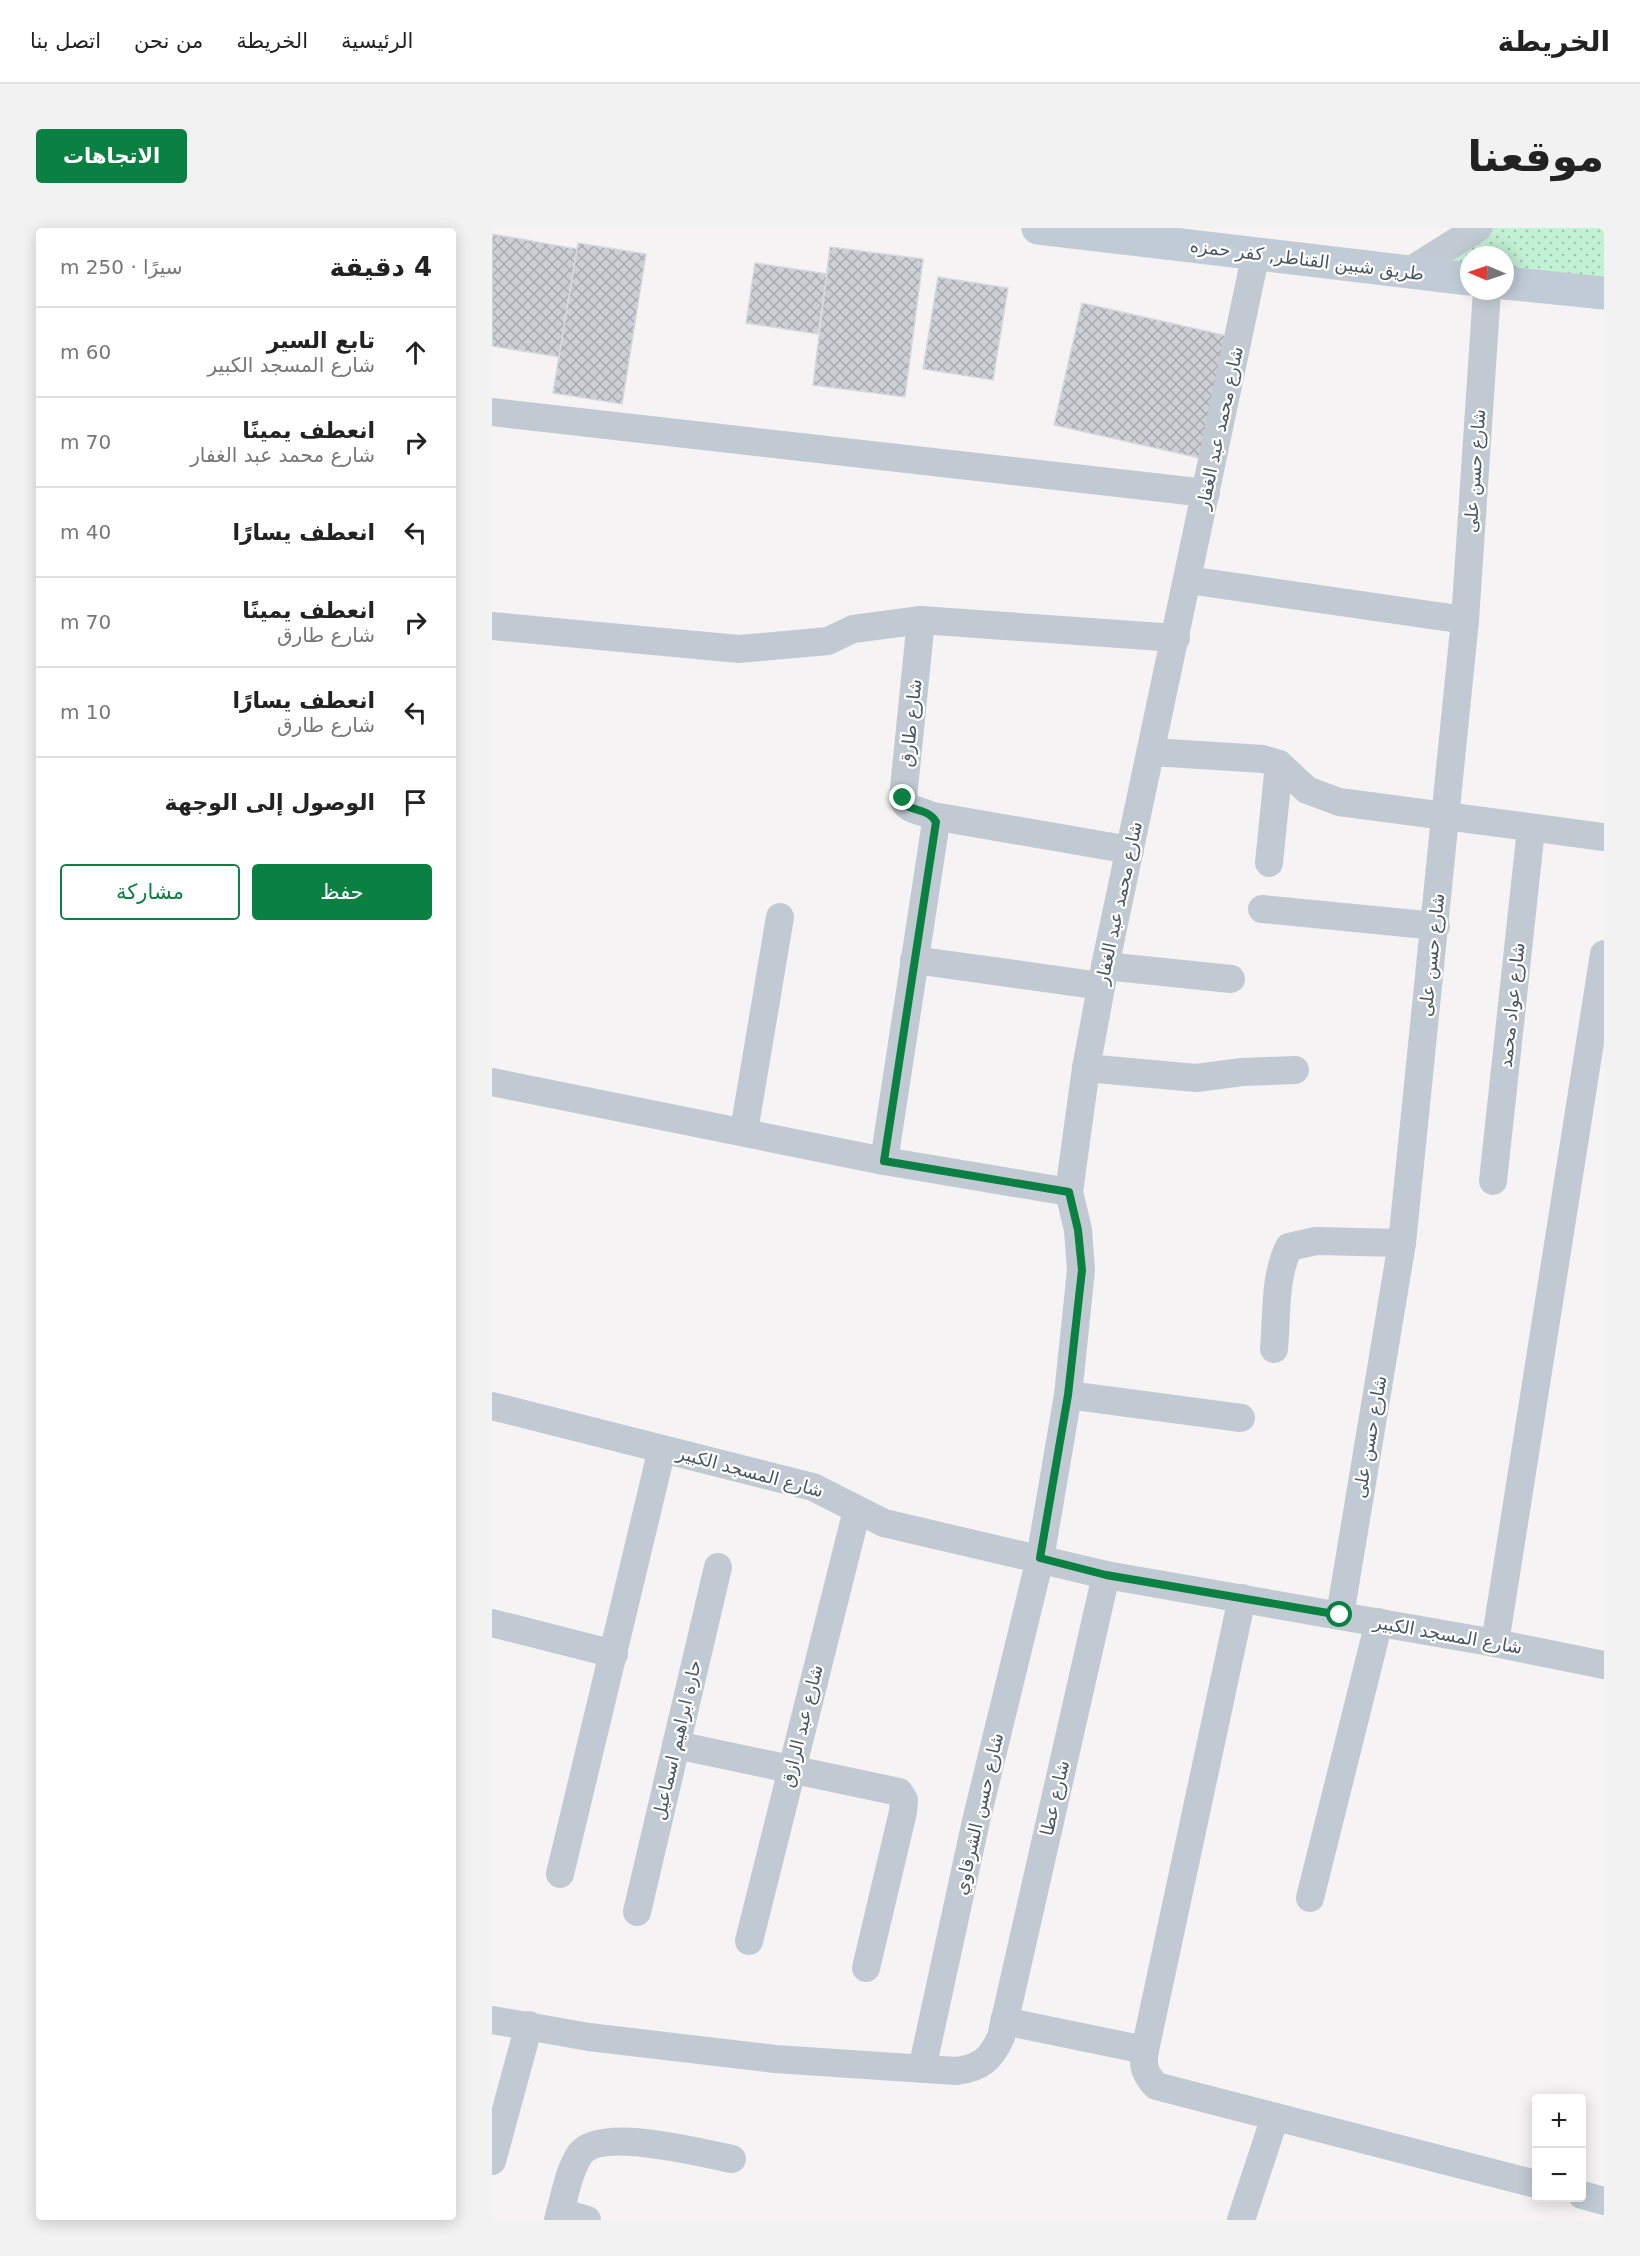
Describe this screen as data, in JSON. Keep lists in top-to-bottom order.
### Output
{
  "streets": {
    "main road": ["طريق شبين القناطر, كفر حمزه"],
    "street": [
      "شارع محمد عبد الغفار",
      "شارع حسن على",
      "شارع طارق",
      "شارع عواد محمد",
      "شارع المسجد الكبير",
      "شارع عبد الرازق",
      "حارة ابراهيم اسماعيل",
      "شارع عطا",
      "شارع حسن الشرقاوي"
    ]
  },
  "crossings": [
    ["طريق شبين القناطر, كفر حمزه", "شارع محمد عبد الغفار"],
    ["شارع محمد عبد الغفار", "شارع طارق"],
    ["شارع محمد عبد الغفار", "شارع المسجد الكبير"],
    ["شارع محمد عبد الغفار", "شارع حسن الشرقاوي"],
    ["شارع حسن على", "شارع المسجد الكبير"],
    ["شارع المسجد الكبير", "شارع عبد الرازق"],
    ["شارع المسجد الكبير", "شارع عطا"],
    ["شارع المسجد الكبير", "شارع حسن الشرقاوي"],
    ["شارع عطا", "شارع حسن الشرقاوي"]
  ],
  "north": "left",
  "page": {
    "header": "الخريطة",
    "nav": [
      "الرئيسية",
      "الخريطة",
      "من نحن",
      "اتصل بنا"
    ],
    "buttons": [
      "الاتجاهات",
      ["حفظ", "مشاركة"]
    ],
    "title": "موقعنا",
    "heading": ["4 دقيقة", "سيرًا · 250 m"],
    "list": [
      ["تابع السير", "شارع المسجد الكبير", "60 m"],
      ["انعطف يمينًا", "شارع محمد عبد الغفار", "70 m"],
      ["انعطف يسارًا", "40 m"],
      ["انعطف يمينًا", "شارع طارق", "70 m"],
      ["انعطف يسارًا", "شارع طارق", "10 m"],
      "الوصول إلى الوجهة"
    ],
    "map_buttons": ["+", "−"]
  }
}
